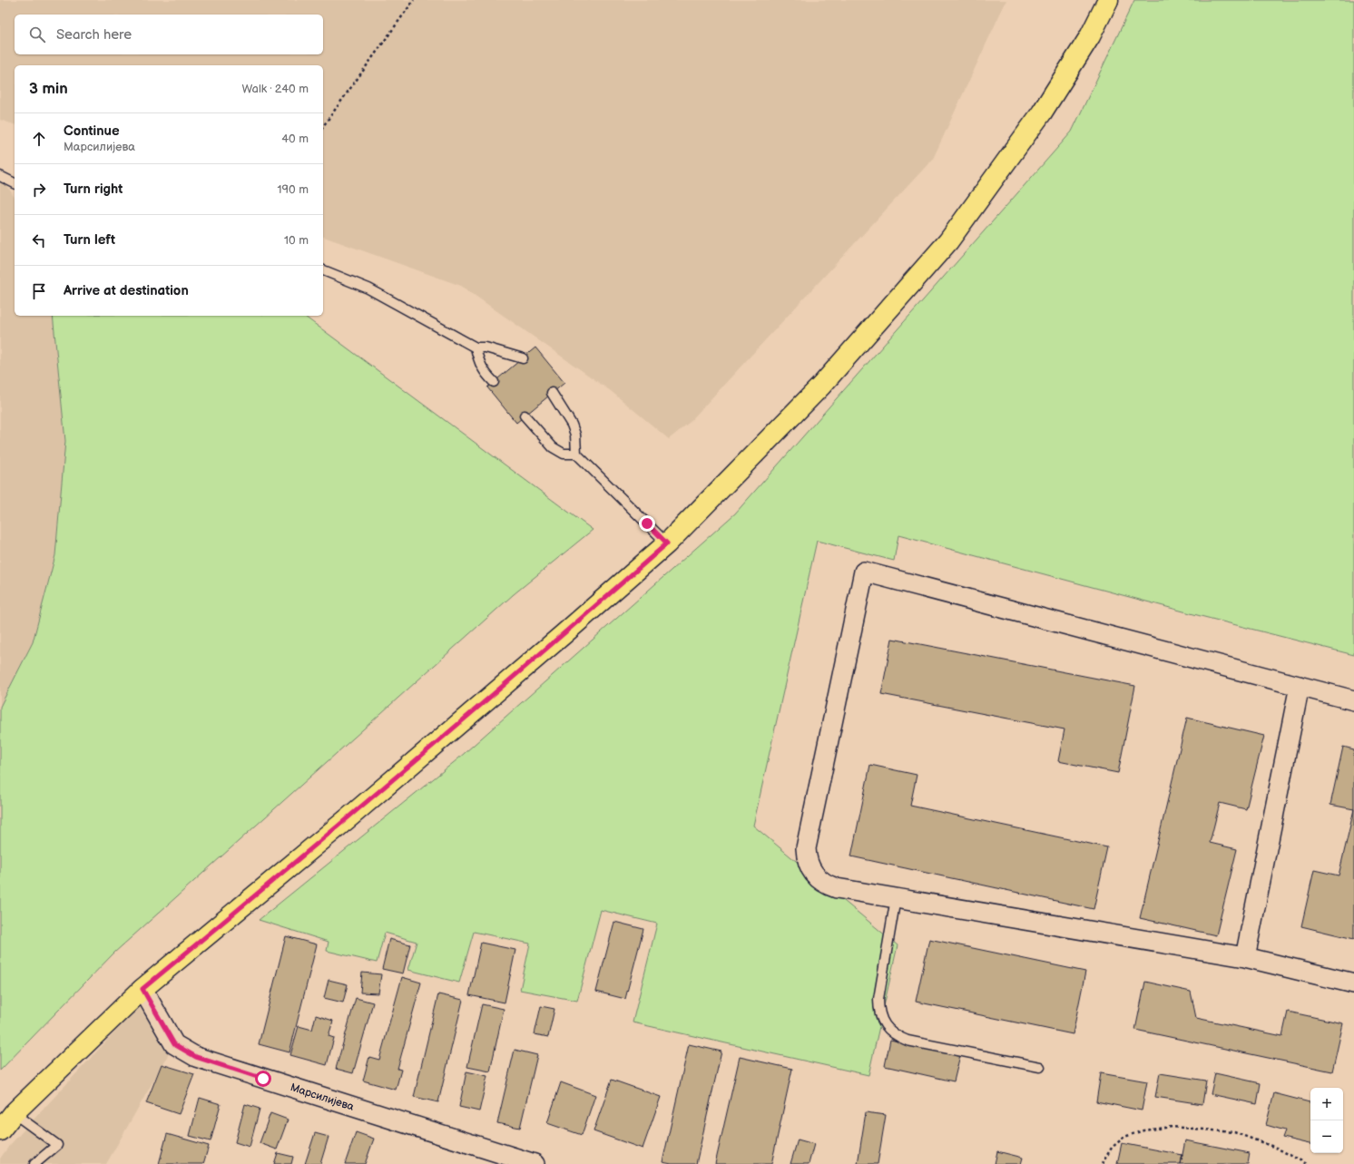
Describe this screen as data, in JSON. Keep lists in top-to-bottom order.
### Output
{
  "streets": {
    "street": ["Марсилијева"]
  },
  "page": {
    "search": "Search here",
    "heading": ["3 min", "Walk · 240 m"],
    "list": [
      ["Continue", "Марсилијева", "40 m"],
      ["Turn right", "190 m"],
      ["Turn left", "10 m"],
      "Arrive at destination"
    ],
    "map_buttons": ["+", "−"]
  }
}
